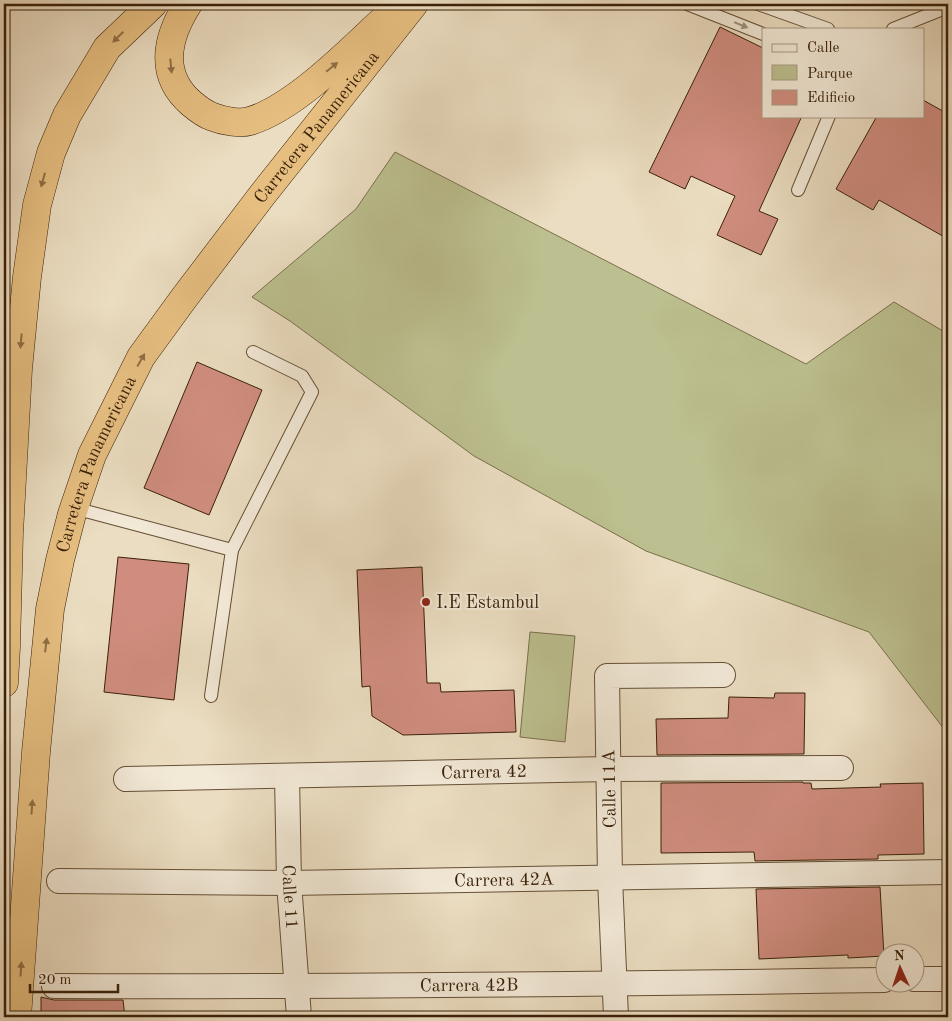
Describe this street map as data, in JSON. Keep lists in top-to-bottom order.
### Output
{
  "streets": {
    "highway": ["Carretera Panamericana"],
    "street": [
      "Carrera 42",
      "Calle 11A",
      "Carrera 42A",
      "Calle 11",
      "Carrera 42B"
    ]
  },
  "crossings": [
    ["Carrera 42", "Calle 11A"],
    ["Carrera 42", "Calle 11"],
    ["Calle 11A", "Carrera 42A"],
    ["Calle 11A", "Carrera 42B"],
    ["Carrera 42A", "Calle 11"],
    ["Calle 11", "Carrera 42B"]
  ],
  "places": ["I.E Estambul"],
  "legend": ["Calle", "Parque", "Edificio"],
  "scale_bar": "20 m",
  "north": "top"
}
